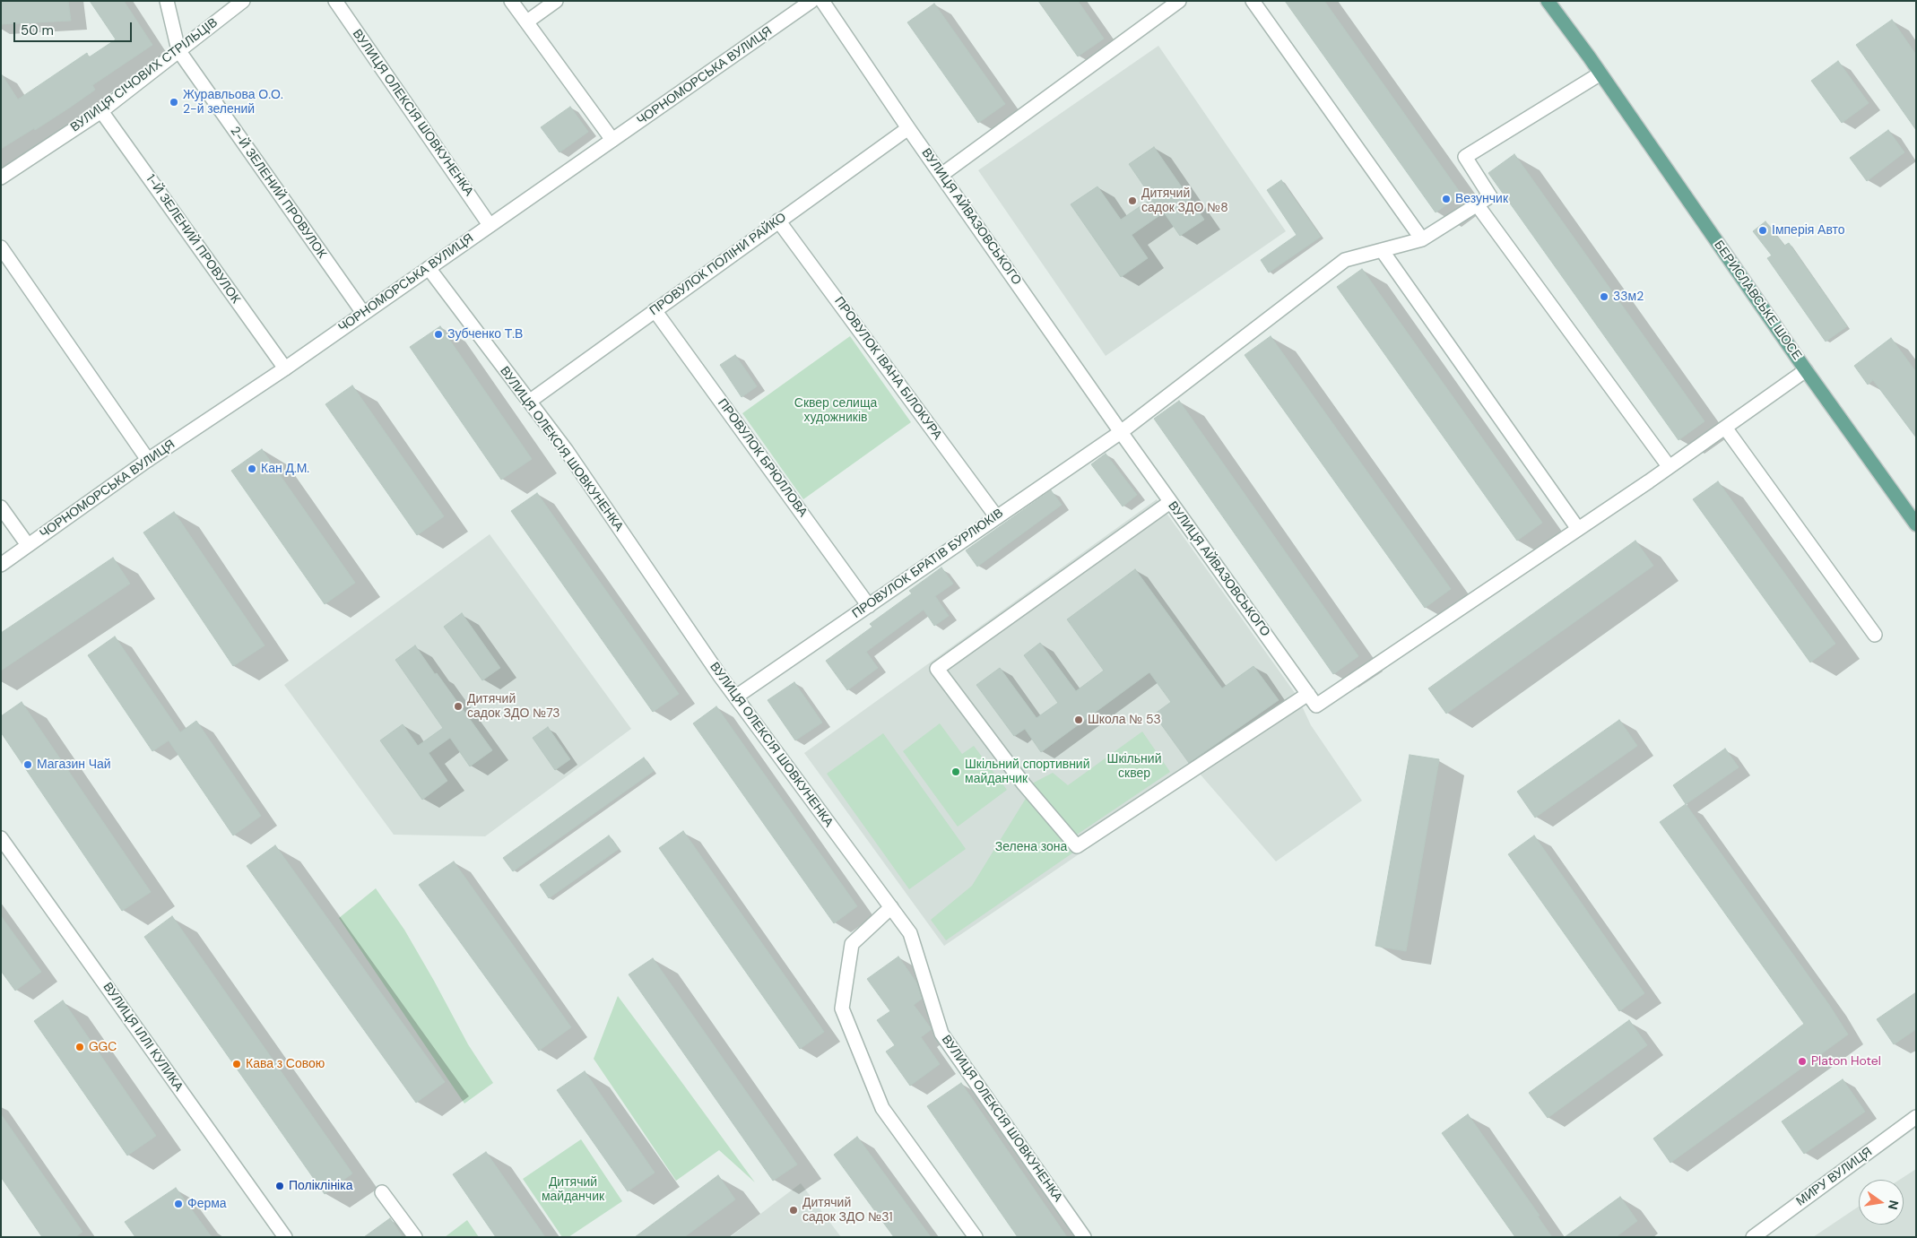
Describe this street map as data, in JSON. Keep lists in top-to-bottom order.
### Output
{
  "streets": {
    "main road": ["БЕРИСЛАВСЬКЕ ШОСЕ"],
    "street": [
      "ВУЛИЦЯ СІЧОВИХ СТРІЛЬЦІВ",
      "ЧОРНОМОРСЬКА ВУЛИЦЯ",
      "ВУЛИЦЯ ОЛЕКСІЯ ШОВКУНЕНКА",
      "2-Й ЗЕЛЕНИЙ ПРОВУЛОК",
      "ВУЛИЦЯ АЙВАЗОВСЬКОГО",
      "1-Й ЗЕЛЕНИЙ ПРОВУЛОК",
      "ПРОВУЛОК ПОЛІНИ РАЙКО",
      "ПРОВУЛОК ІВАНА БІЛОКУРА",
      "ПРОВУЛОК БРЮЛЛОВА",
      "ПРОВУЛОК БРАТІВ БУРЛЮКІВ",
      "ВУЛИЦЯ ІЛЛІ КУЛИКА",
      "МИРУ ВУЛИЦЯ"
    ]
  },
  "crossings": [
    ["ВУЛИЦЯ СІЧОВИХ СТРІЛЬЦІВ", "2-Й ЗЕЛЕНИЙ ПРОВУЛОК"],
    ["ВУЛИЦЯ СІЧОВИХ СТРІЛЬЦІВ", "1-Й ЗЕЛЕНИЙ ПРОВУЛОК"],
    ["ЧОРНОМОРСЬКА ВУЛИЦЯ", "ВУЛИЦЯ ОЛЕКСІЯ ШОВКУНЕНКА"],
    ["ЧОРНОМОРСЬКА ВУЛИЦЯ", "2-Й ЗЕЛЕНИЙ ПРОВУЛОК"],
    ["ЧОРНОМОРСЬКА ВУЛИЦЯ", "1-Й ЗЕЛЕНИЙ ПРОВУЛОК"],
    ["ВУЛИЦЯ ОЛЕКСІЯ ШОВКУНЕНКА", "ПРОВУЛОК ПОЛІНИ РАЙКО"],
    ["ВУЛИЦЯ ОЛЕКСІЯ ШОВКУНЕНКА", "ПРОВУЛОК БРАТІВ БУРЛЮКІВ"],
    ["ВУЛИЦЯ АЙВАЗОВСЬКОГО", "ПРОВУЛОК ПОЛІНИ РАЙКО"],
    ["ВУЛИЦЯ АЙВАЗОВСЬКОГО", "ПРОВУЛОК БРАТІВ БУРЛЮКІВ"],
    ["ПРОВУЛОК ПОЛІНИ РАЙКО", "ПРОВУЛОК ІВАНА БІЛОКУРА"],
    ["ПРОВУЛОК ПОЛІНИ РАЙКО", "ПРОВУЛОК БРЮЛЛОВА"],
    ["ПРОВУЛОК ІВАНА БІЛОКУРА", "ПРОВУЛОК БРАТІВ БУРЛЮКІВ"],
    ["ПРОВУЛОК БРЮЛЛОВА", "ПРОВУЛОК БРАТІВ БУРЛЮКІВ"]
  ],
  "parks": [
    "Сквер селища художників",
    "Шкільний сквер",
    "Зелена зона",
    "Дитячий майданчик"
  ],
  "places": [
    "Журавльова О.О. 2-й зелений",
    "Везунчик",
    "Дитячий садок ЗДО №8",
    "Імперія Авто",
    "33м2",
    "Зубченко Т.В",
    "Кан Д.М.",
    "Дитячий садок ЗДО №73",
    "Школа № 53",
    "Магазин Чай",
    "Шкільний спортивний майданчик",
    "GGC",
    "Platon Hotel",
    "Кава з Совою",
    "Поліклініка",
    "Ферма",
    "Дитячий садок ЗДО №31"
  ],
  "scale_bar": "50 m",
  "north": "right"
}
